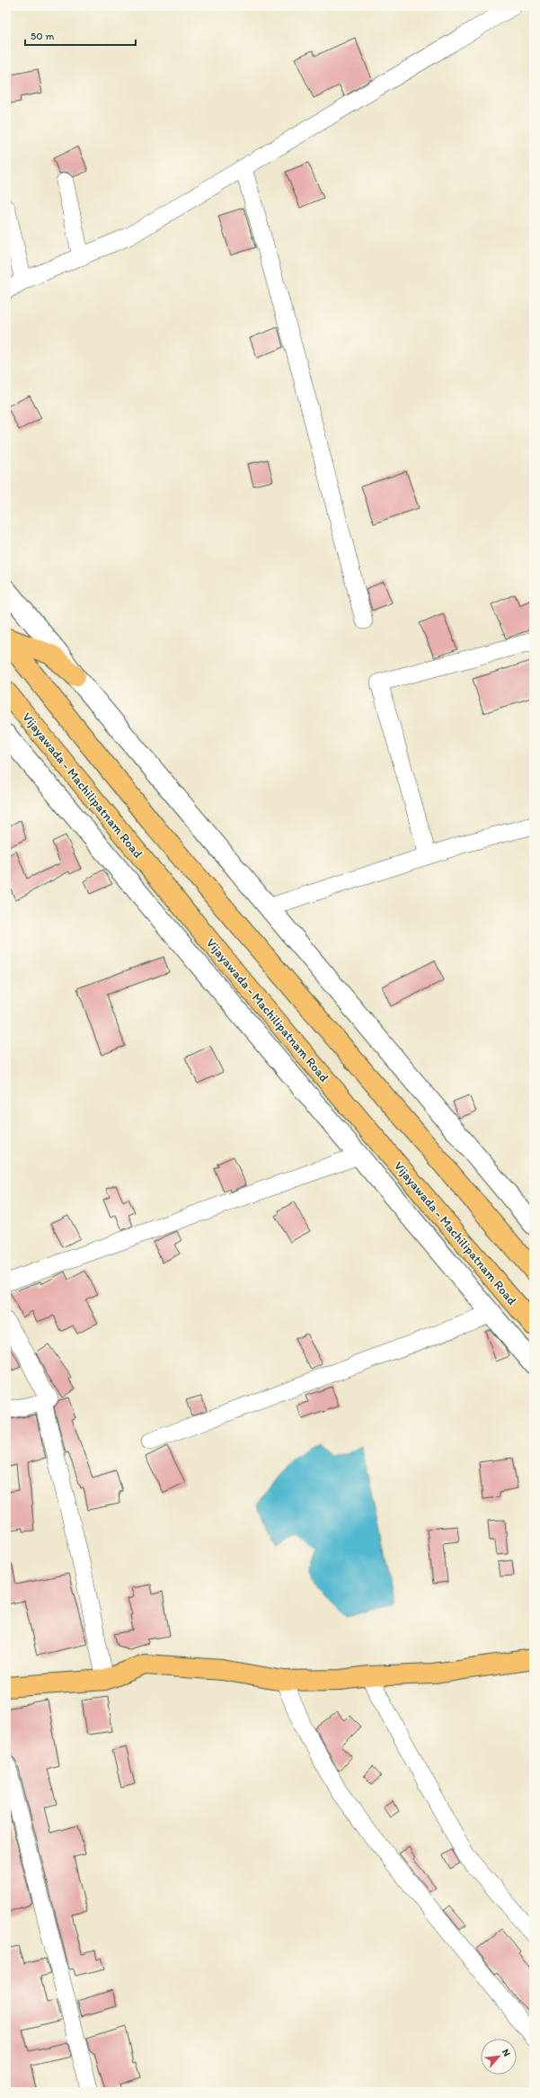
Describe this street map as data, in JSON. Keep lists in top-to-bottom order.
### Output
{
  "streets": {
    "main road": ["Vijayawada - Machilipatnam Road"]
  },
  "scale_bar": "50 m",
  "north": "top right"
}
